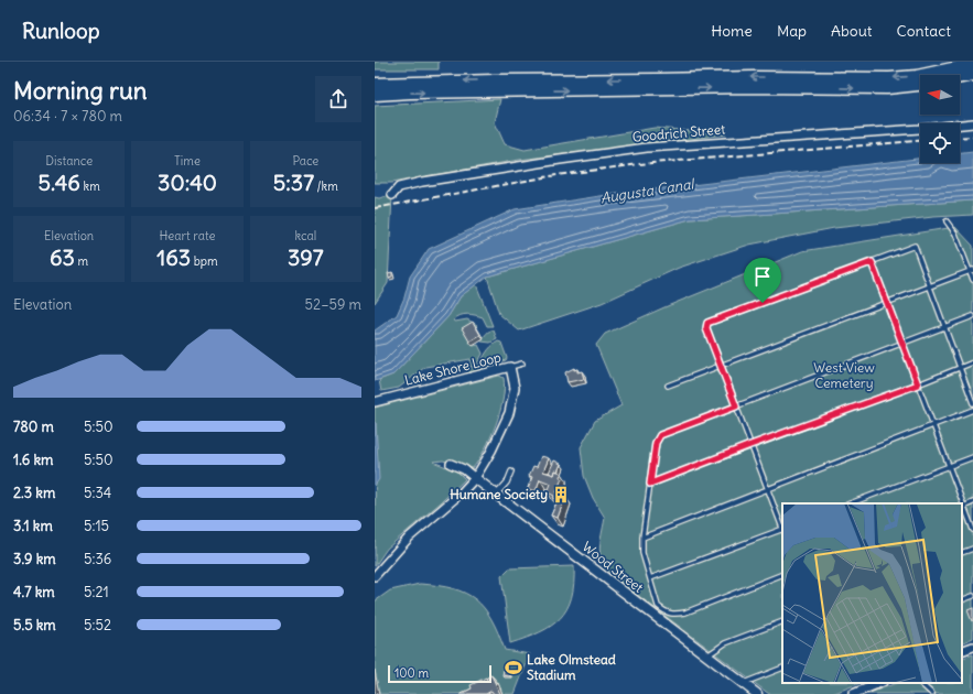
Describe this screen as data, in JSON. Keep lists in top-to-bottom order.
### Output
{
  "streets": {
    "street": ["Goodrich Street", "Lake Shore Loop", "Wood Street"]
  },
  "water": ["Augusta Canal"],
  "parks": ["West View Cemetery"],
  "places": {
    "building": ["Humane Society"],
    "sports": ["Lake Olmstead Stadium"]
  },
  "scale_bar": "100 m",
  "north": "left",
  "page": {
    "header": "Runloop",
    "nav": [
      "Home",
      "Map",
      "About",
      "Contact"
    ],
    "heading": ["Morning run", "06:34 · 7 × 780 m"],
    "stats": [
      ["Distance", "5.46 km"],
      ["Time", "30:40"],
      ["Pace", "5:37 /km"],
      ["Elevation", "63 m"],
      ["Heart rate", "163 bpm"],
      ["kcal", "397"]
    ],
    "chart": ["Elevation", "52–59 m"],
    "list": [
      {
        "name": "780 m",
        "note": "5:50"
      },
      {
        "name": "1.6 km",
        "note": "5:50"
      },
      {
        "name": "2.3 km",
        "note": "5:34"
      },
      {
        "name": "3.1 km",
        "note": "5:15"
      },
      {
        "name": "3.9 km",
        "note": "5:36"
      },
      {
        "name": "4.7 km",
        "note": "5:21"
      },
      {
        "name": "5.5 km",
        "note": "5:52"
      }
    ],
    "scale": "100 m"
  }
}
